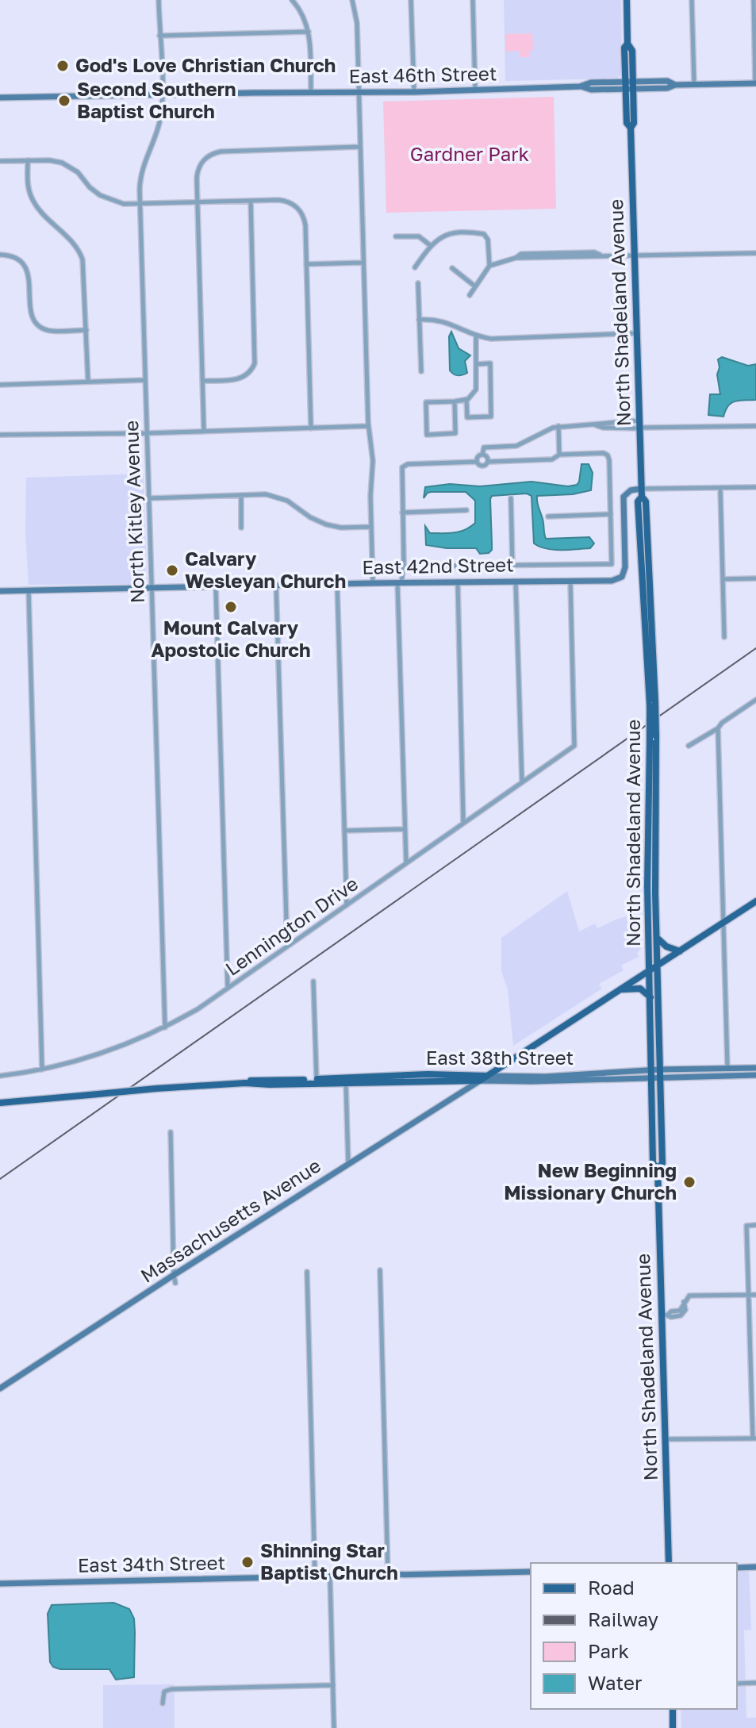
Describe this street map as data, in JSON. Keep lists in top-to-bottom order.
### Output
{
  "streets": {
    "main road": [
      "East 46th Street",
      "North Shadeland Avenue",
      "East 42nd Street",
      "East 38th Street",
      "Massachusetts Avenue",
      "East 34th Street"
    ],
    "street": ["North Kitley Avenue", "Lennington Drive"]
  },
  "crossings": [
    ["East 46th Street", "North Shadeland Avenue"],
    ["East 46th Street", "North Kitley Avenue"],
    ["North Shadeland Avenue", "East 42nd Street"],
    ["North Shadeland Avenue", "East 38th Street"],
    ["North Kitley Avenue", "East 42nd Street"],
    ["North Kitley Avenue", "Lennington Drive"],
    ["East 42nd Street", "Lennington Drive"],
    ["East 38th Street", "Massachusetts Avenue"]
  ],
  "parks": ["Gardner Park"],
  "places": [
    "God's Love Christian Church",
    "Second Southern Baptist Church",
    "Calvary Wesleyan Church",
    "Mount Calvary Apostolic Church",
    "New Beginning Missionary Church",
    "Shinning Star Baptist Church"
  ],
  "legend": [
    "Road",
    "Railway",
    "Park",
    "Water"
  ]
}
